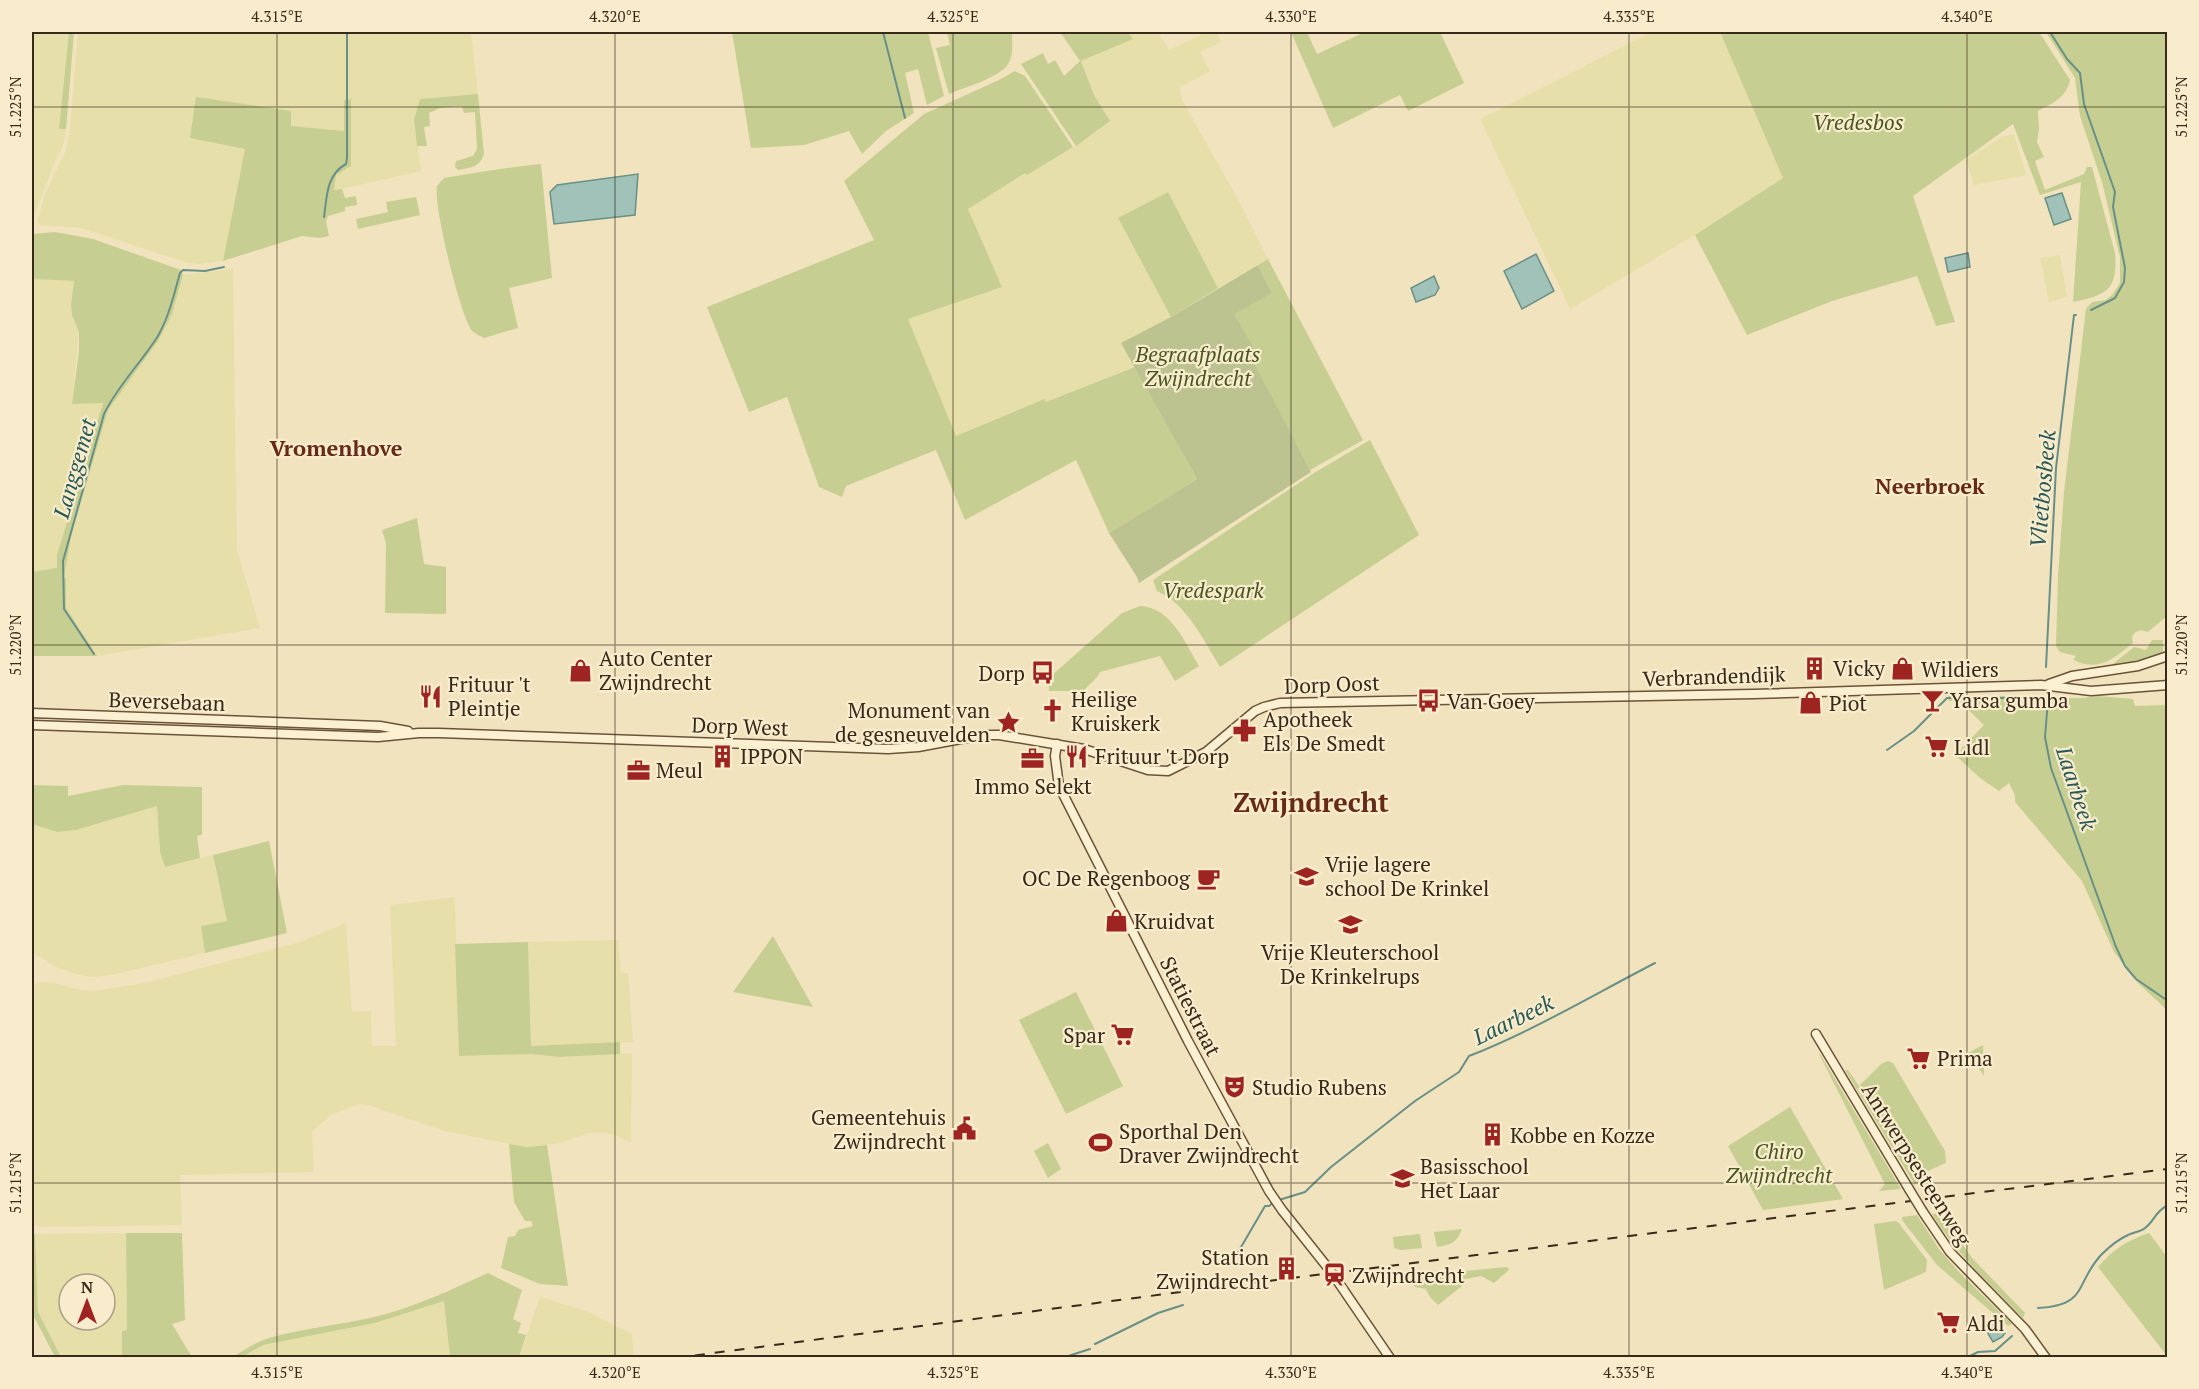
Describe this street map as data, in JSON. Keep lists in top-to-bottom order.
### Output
{
  "streets": {
    "main road": [
      "Verbrandendijk",
      "Dorp Oost",
      "Beversebaan",
      "Dorp West",
      "Statiestraat",
      "Antwerpsesteenweg"
    ]
  },
  "crossings": [
    ["Verbrandendijk", "Dorp Oost"],
    ["Dorp Oost", "Dorp West"],
    ["Dorp Oost", "Statiestraat"],
    ["Beversebaan", "Dorp West"],
    ["Dorp West", "Statiestraat"]
  ],
  "districts": ["Vromenhove", "Neerbroek", "Zwijndrecht"],
  "water": ["Langgemet", "Vlietbosbeek", "Laarbeek"],
  "parks": [
    "Vredesbos",
    "Begraafplaats Zwijndrecht",
    "Vredespark",
    "Chiro Zwijndrecht"
  ],
  "places": {
    "building": [
      "Vicky",
      "IPPON",
      "Kobbe en Kozze",
      "Station Zwijndrecht"
    ],
    "shop": [
      "Wildiers",
      "Auto Center Zwijndrecht",
      "Piot",
      "Kruidvat"
    ],
    "bus stop": ["Dorp", "Van Goey"],
    "restaurant": ["Frituur 't Pleintje", "Frituur 't Dorp"],
    "bar": ["Yarsa gumba"],
    "church": ["Heilige Kruiskerk"],
    "place": ["Monument van de gesneuvelden"],
    "pharmacy": ["Apotheek Els De Smedt"],
    "supermarket": [
      "Lidl",
      "Spar",
      "Prima",
      "Aldi"
    ],
    "office": ["Immo Selekt", "Meul"],
    "school or university": ["Vrije lagere school De Krinkel", "Vrije Kleuterschool De Krinkelrups", "Basisschool Het Laar"],
    "cafe": ["OC De Regenboog"],
    "theatre": ["Studio Rubens"],
    "public building": ["Gemeentehuis Zwijndrecht"],
    "sports": ["Sporthal Den Draver Zwijndrecht"],
    "station": ["Zwijndrecht"]
  },
  "north": "top",
  "coordinates": [
    "4.315°E",
    "4.320°E",
    "4.325°E",
    "4.330°E",
    "4.335°E",
    "4.340°E",
    "51.225°N",
    "51.220°N",
    "51.215°N"
  ]
}
